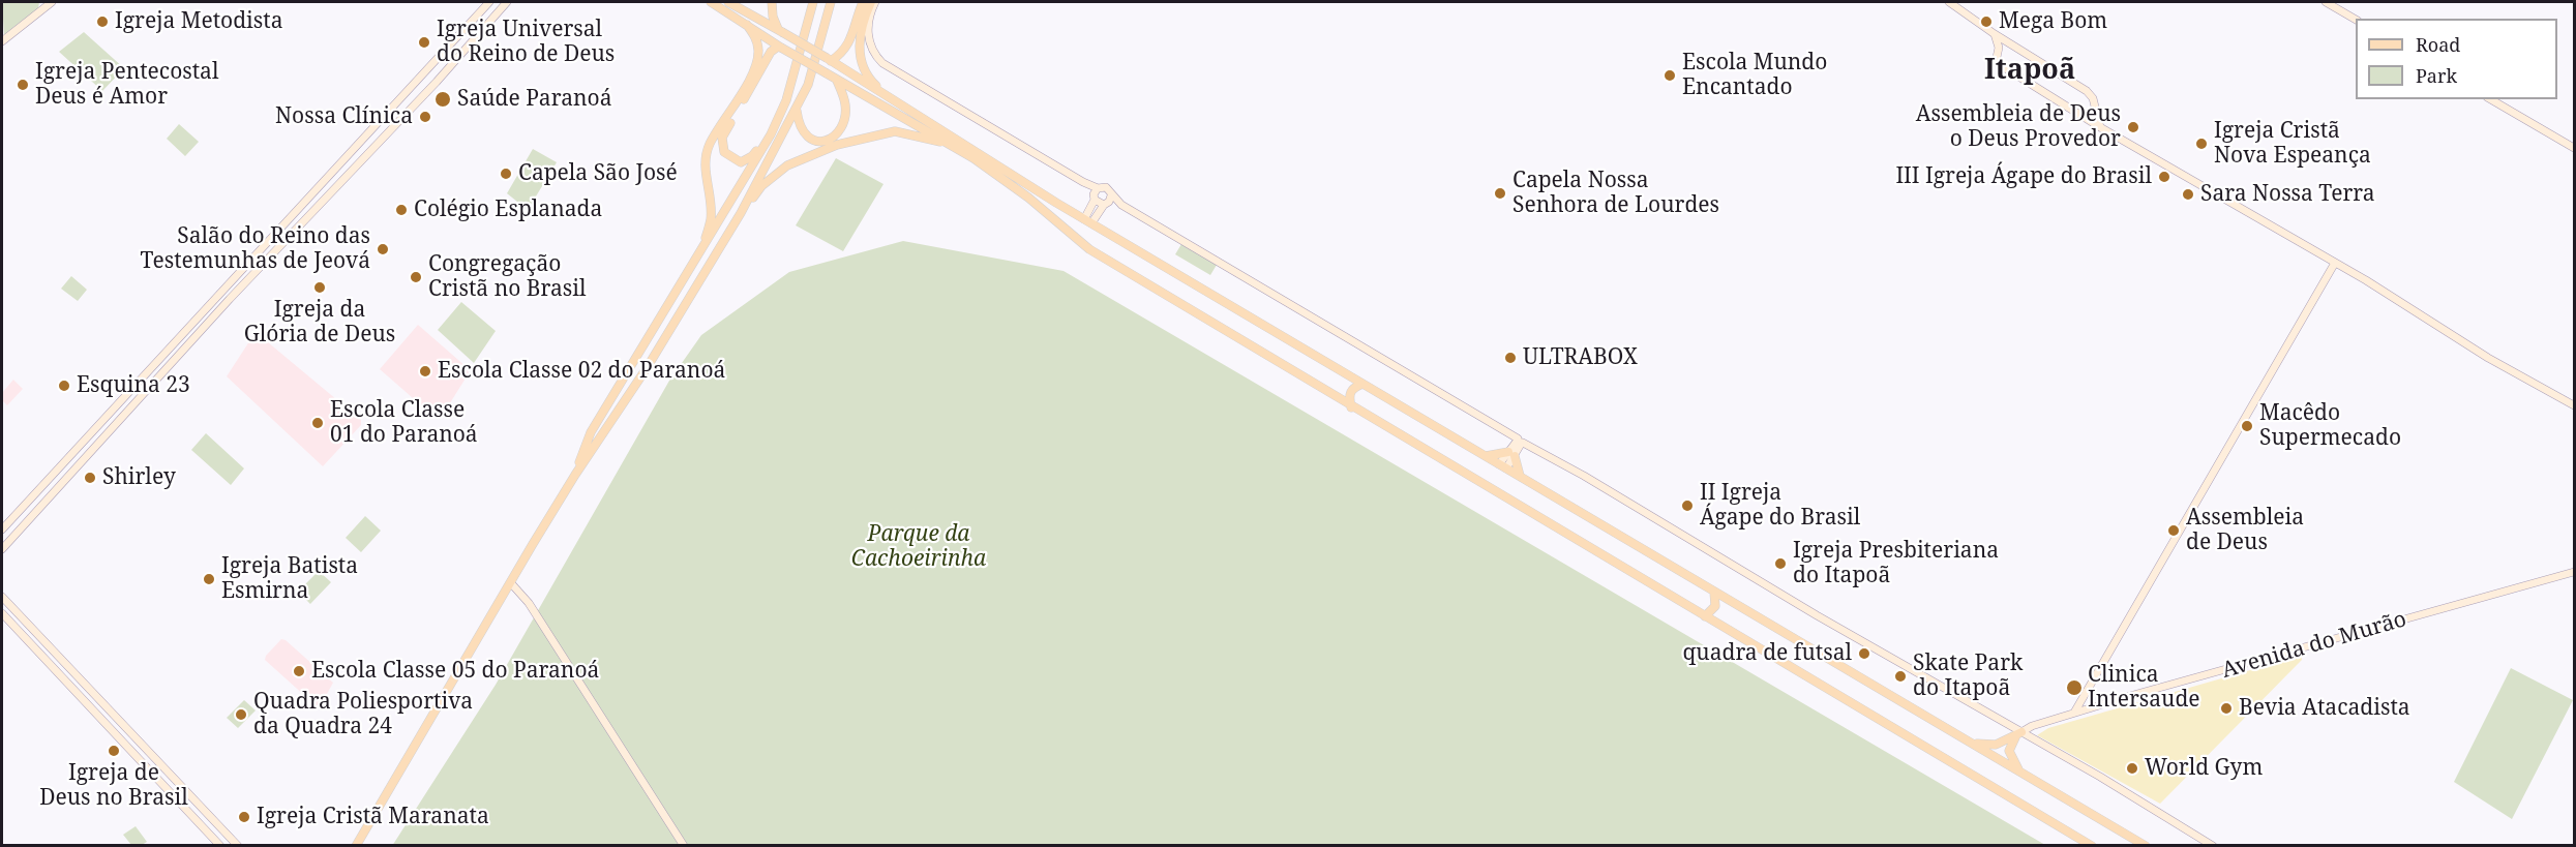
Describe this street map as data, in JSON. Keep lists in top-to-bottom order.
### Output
{
  "streets": {
    "street": ["Avenida do Murão"]
  },
  "districts": ["Itapoã"],
  "parks": ["Parque da Cachoeirinha"],
  "places": [
    "Igreja Metodista",
    "Mega Bom",
    "Igreja Universal do Reino de Deus",
    "Escola Mundo Encantado",
    "Igreja Pentecostal Deus é Amor",
    "Saúde Paranoá",
    "Nossa Clínica",
    "Assembleia de Deus o Deus Provedor",
    "Igreja Cristã Nova Espeança",
    "Capela São José",
    "III Igreja Ágape do Brasil",
    "Capela Nossa Senhora de Lourdes",
    "Sara Nossa Terra",
    "Colégio Esplanada",
    "Salão do Reino das Testemunhas de Jeová",
    "Congregação Cristã no Brasil",
    "Igreja da Glória de Deus",
    "ULTRABOX",
    "Escola Classe 02 do Paranoá",
    "Esquina 23",
    "Escola Classe 01 do Paranoá",
    "Macêdo Supermecado",
    "Shirley",
    "II Igreja Ágape do Brasil",
    "Assembleia de Deus",
    "Igreja Presbiteriana do Itapoã",
    "Igreja Batista Esmirna",
    "quadra de futsal",
    "Escola Classe 05 do Paranoá",
    "Skate Park do Itapoã",
    "Clinica Intersaude",
    "Bevia Atacadista",
    "Quadra Poliesportiva da Quadra 24",
    "Igreja de Deus no Brasil",
    "World Gym",
    "Igreja Cristã Maranata"
  ],
  "legend": ["Road", "Park"]
}
